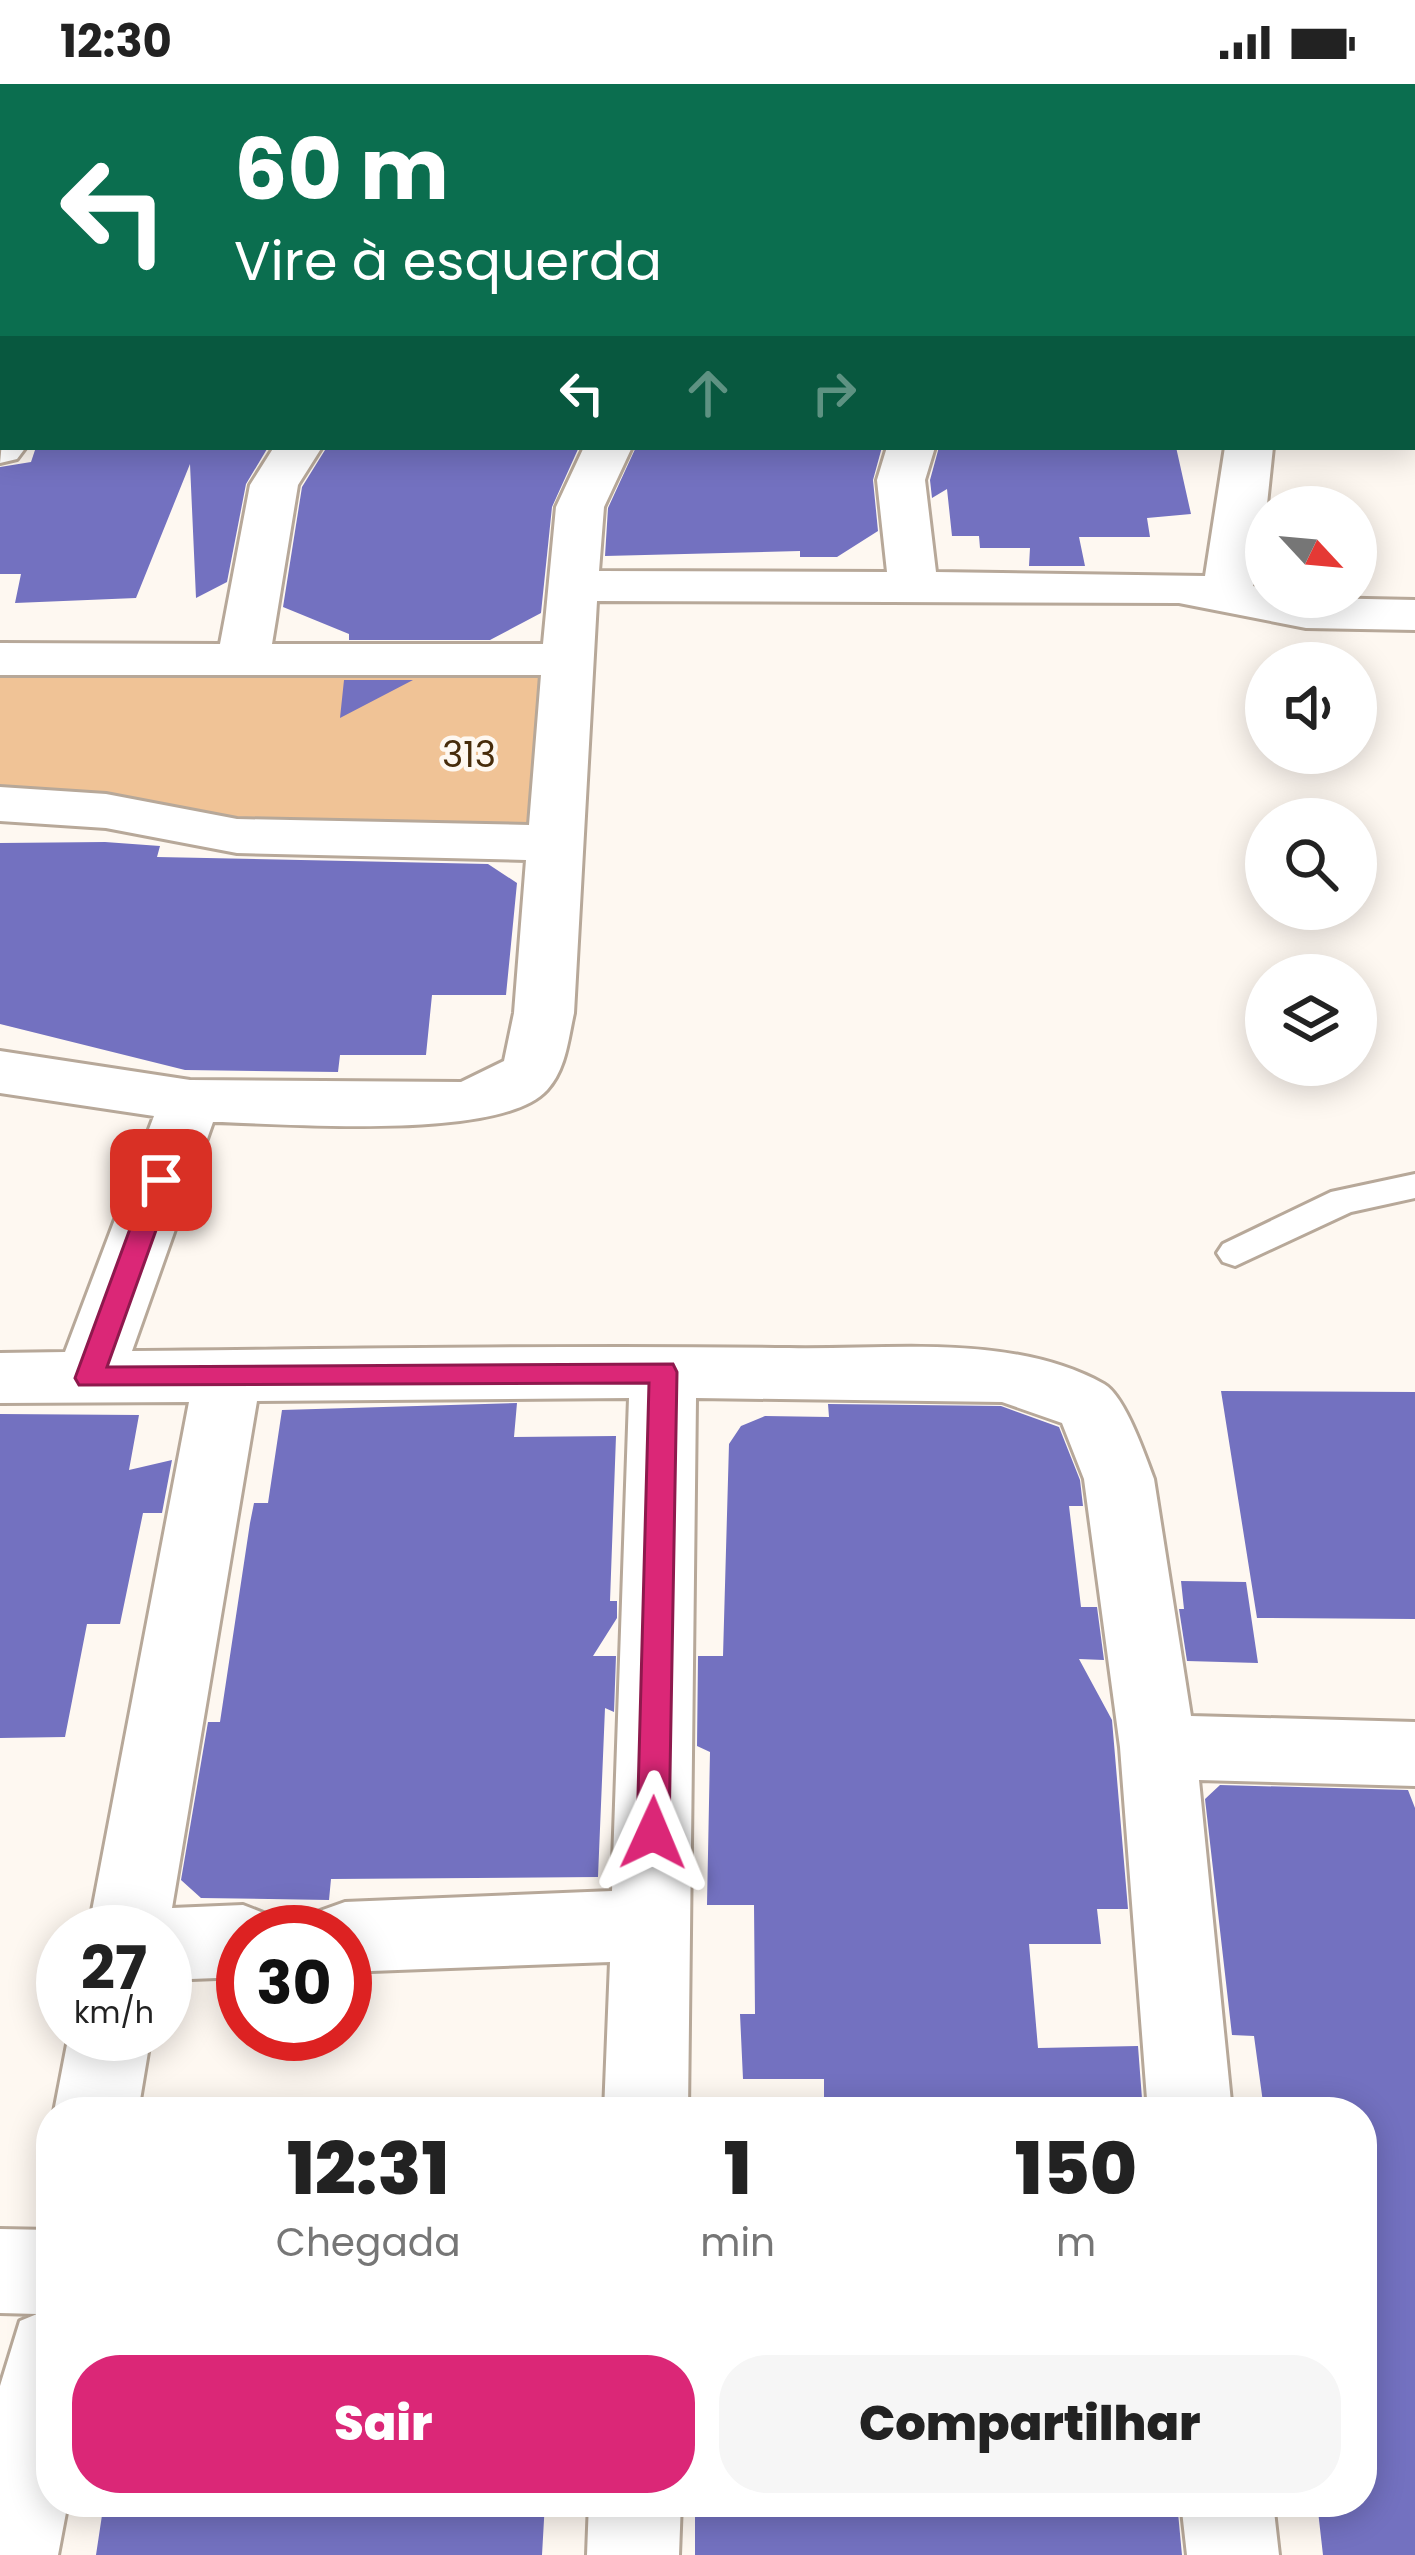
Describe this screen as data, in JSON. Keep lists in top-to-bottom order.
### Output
{
  "parks": ["313"],
  "north": "bottom right",
  "page": {
    "status": "12:30",
    "turn": ["60 m", "Vire à esquerda"],
    "speed": "27 km/h",
    "limit": "30",
    "eta": [
      "12:31",
      "Chegada",
      "1",
      "min",
      "150",
      "m"
    ],
    "buttons": ["Sair", "Compartilhar"]
  }
}
